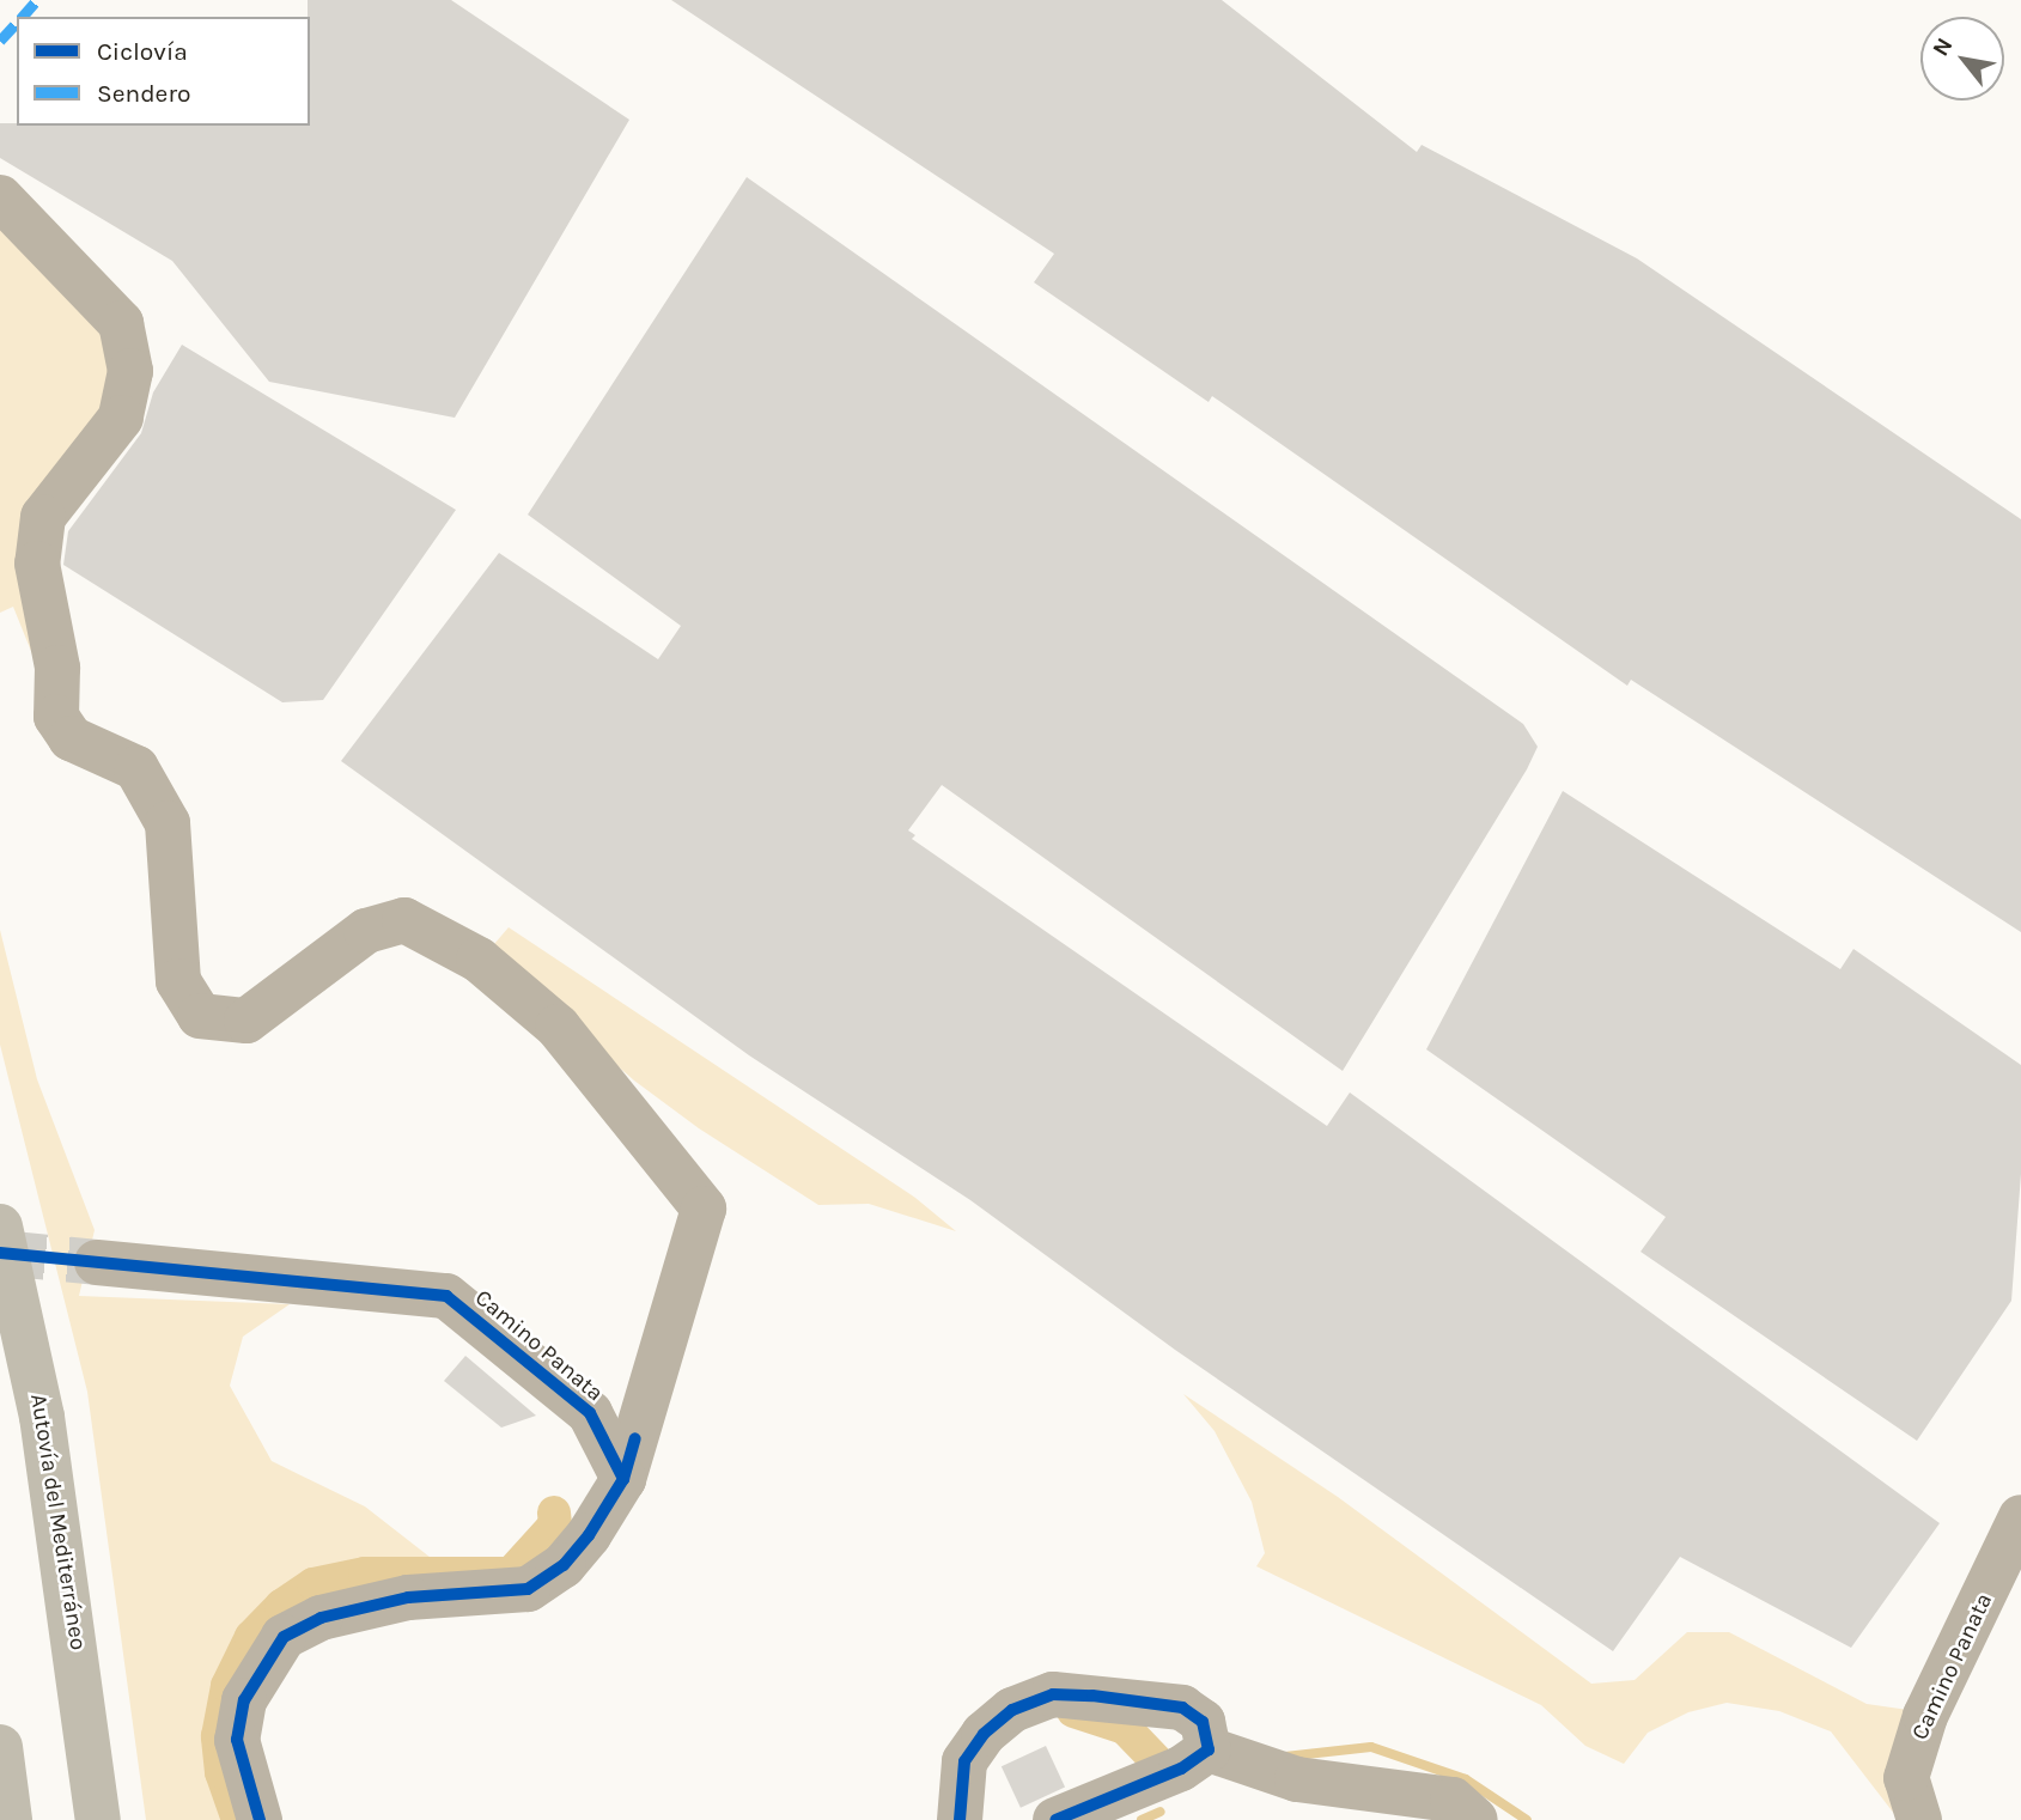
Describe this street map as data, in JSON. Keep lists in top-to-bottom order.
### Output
{
  "streets": {
    "highway": ["Autovía del Mediterráneo"],
    "street": ["Camino Panata"]
  },
  "legend": ["Ciclovía", "Sendero"],
  "north": "top left"
}
